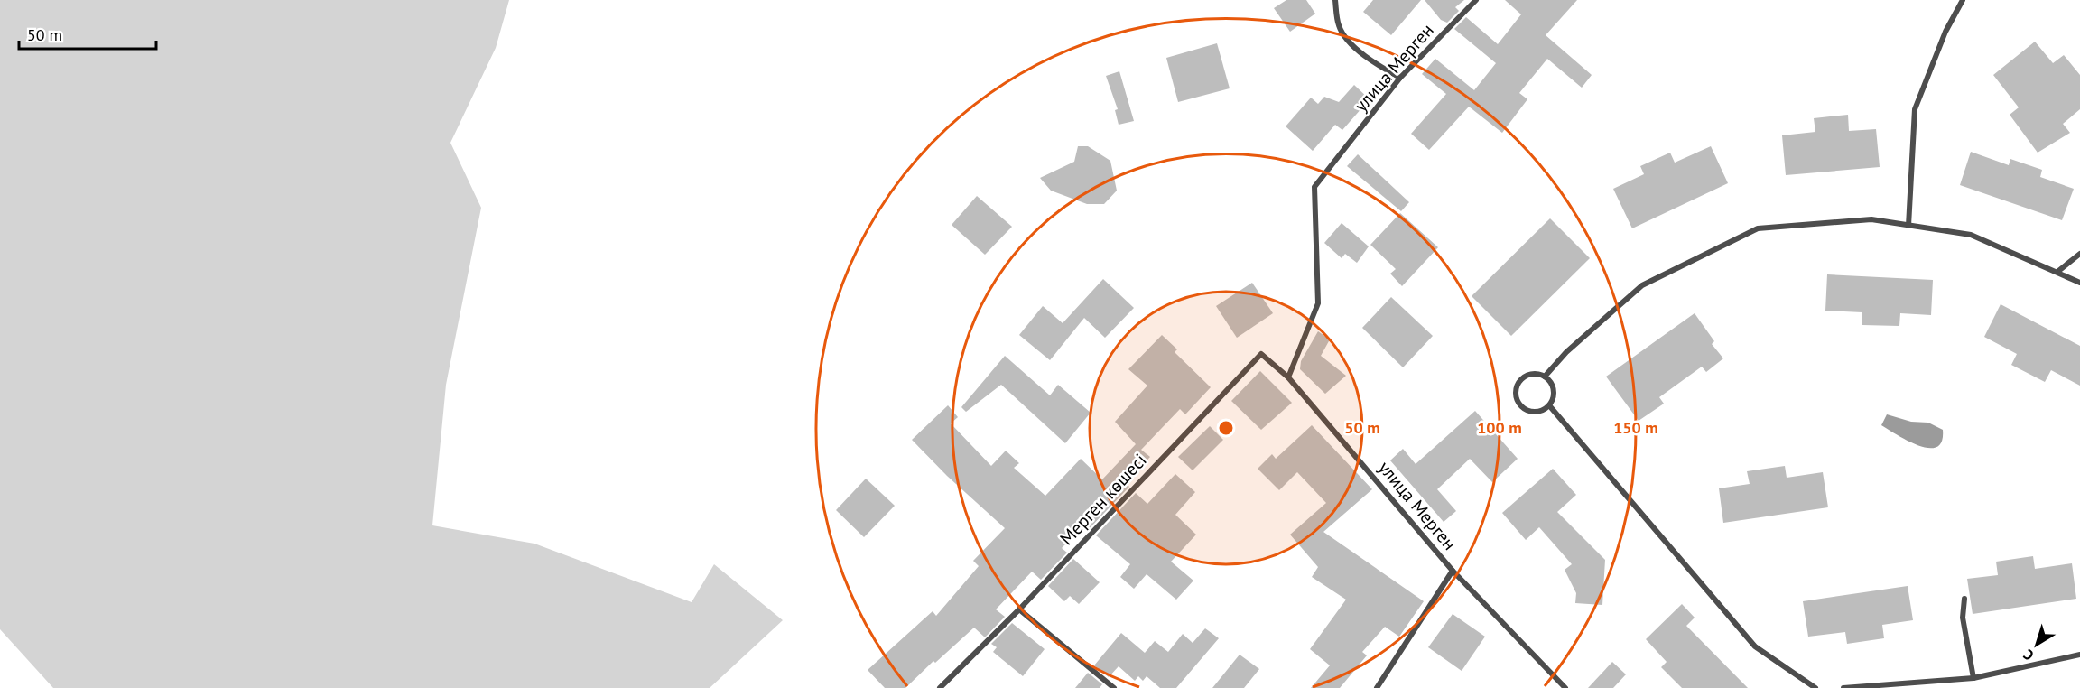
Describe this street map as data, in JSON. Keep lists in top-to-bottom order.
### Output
{
  "streets": {
    "street": ["улица Мерген", "Мерген көшесі"]
  },
  "crossings": [
    ["улица Мерген", "Мерген көшесі"]
  ],
  "scale_bar": "50 m",
  "north": "bottom left",
  "rings": ["50 m", "100 m", "150 m"]
}
